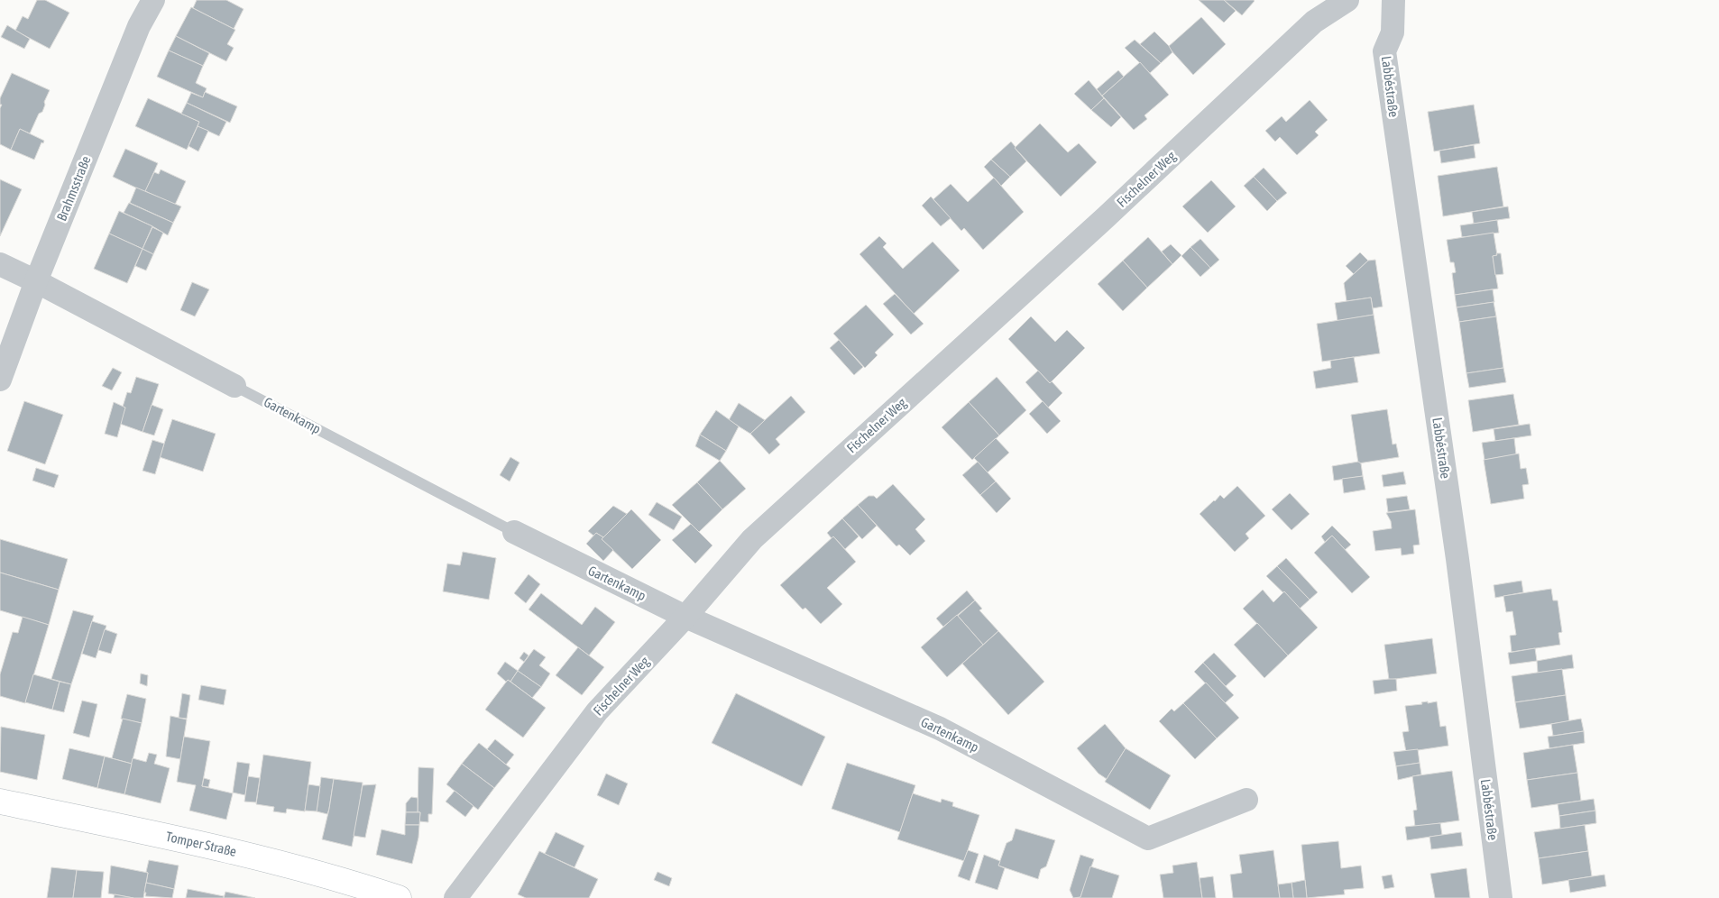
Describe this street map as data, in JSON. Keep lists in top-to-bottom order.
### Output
{
  "streets": {
    "main road": ["Tomper Straße"],
    "street": [
      "Labbéstraße",
      "Fischelner Weg",
      "Brahmsstraße",
      "Gartenkamp"
    ]
  },
  "crossings": [
    ["Fischelner Weg", "Gartenkamp"],
    ["Brahmsstraße", "Gartenkamp"]
  ]
}
